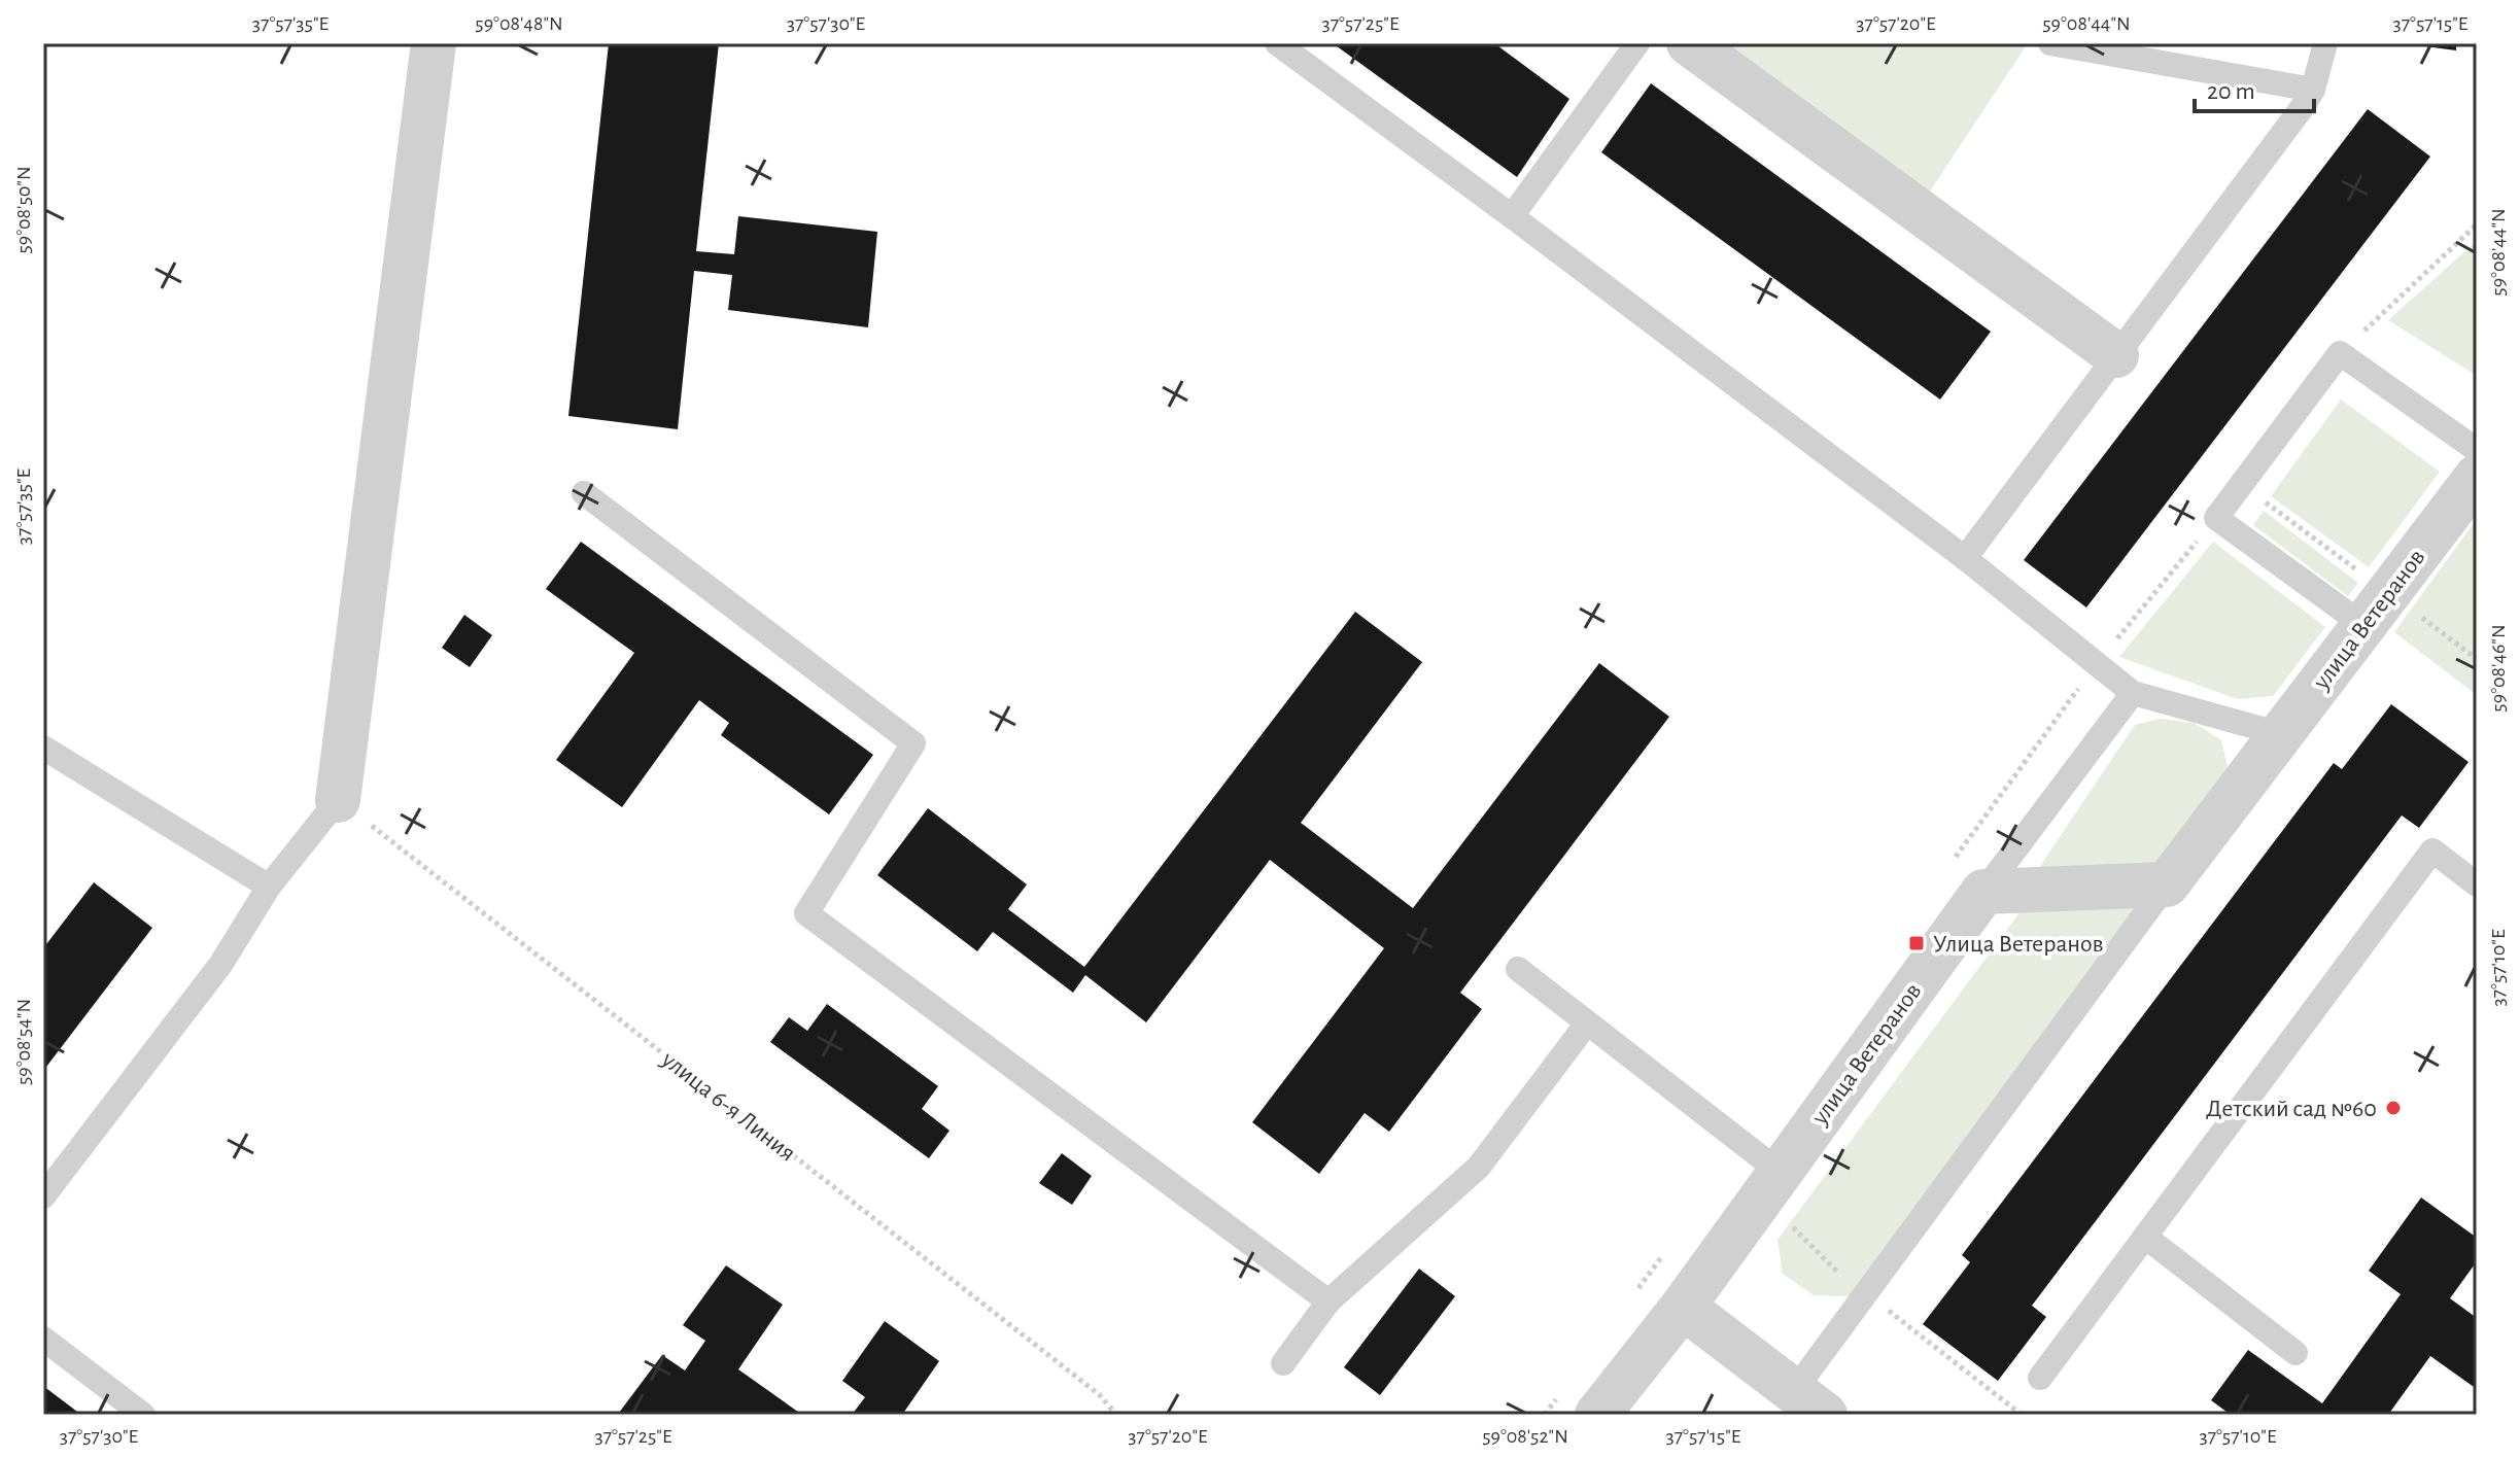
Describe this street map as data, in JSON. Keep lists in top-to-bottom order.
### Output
{
  "streets": {
    "street": ["улица Ветеранов"],
    "path": ["улица 6-я Линия"]
  },
  "places": {
    "transit": ["Улица Ветеранов"],
    "other": ["Детский сад №60"]
  },
  "scale_bar": "20 m",
  "coordinates": [
    "37°57'35\"E",
    "59°08'48\"N",
    "37°57'30\"E",
    "37°57'25\"E",
    "37°57'20\"E",
    "59°08'44\"N",
    "37°57'15\"E",
    "59°08'50\"N",
    "59°08'46\"N",
    "37°57'10\"E",
    "59°08'54\"N",
    "59°08'52\"N"
  ]
}
